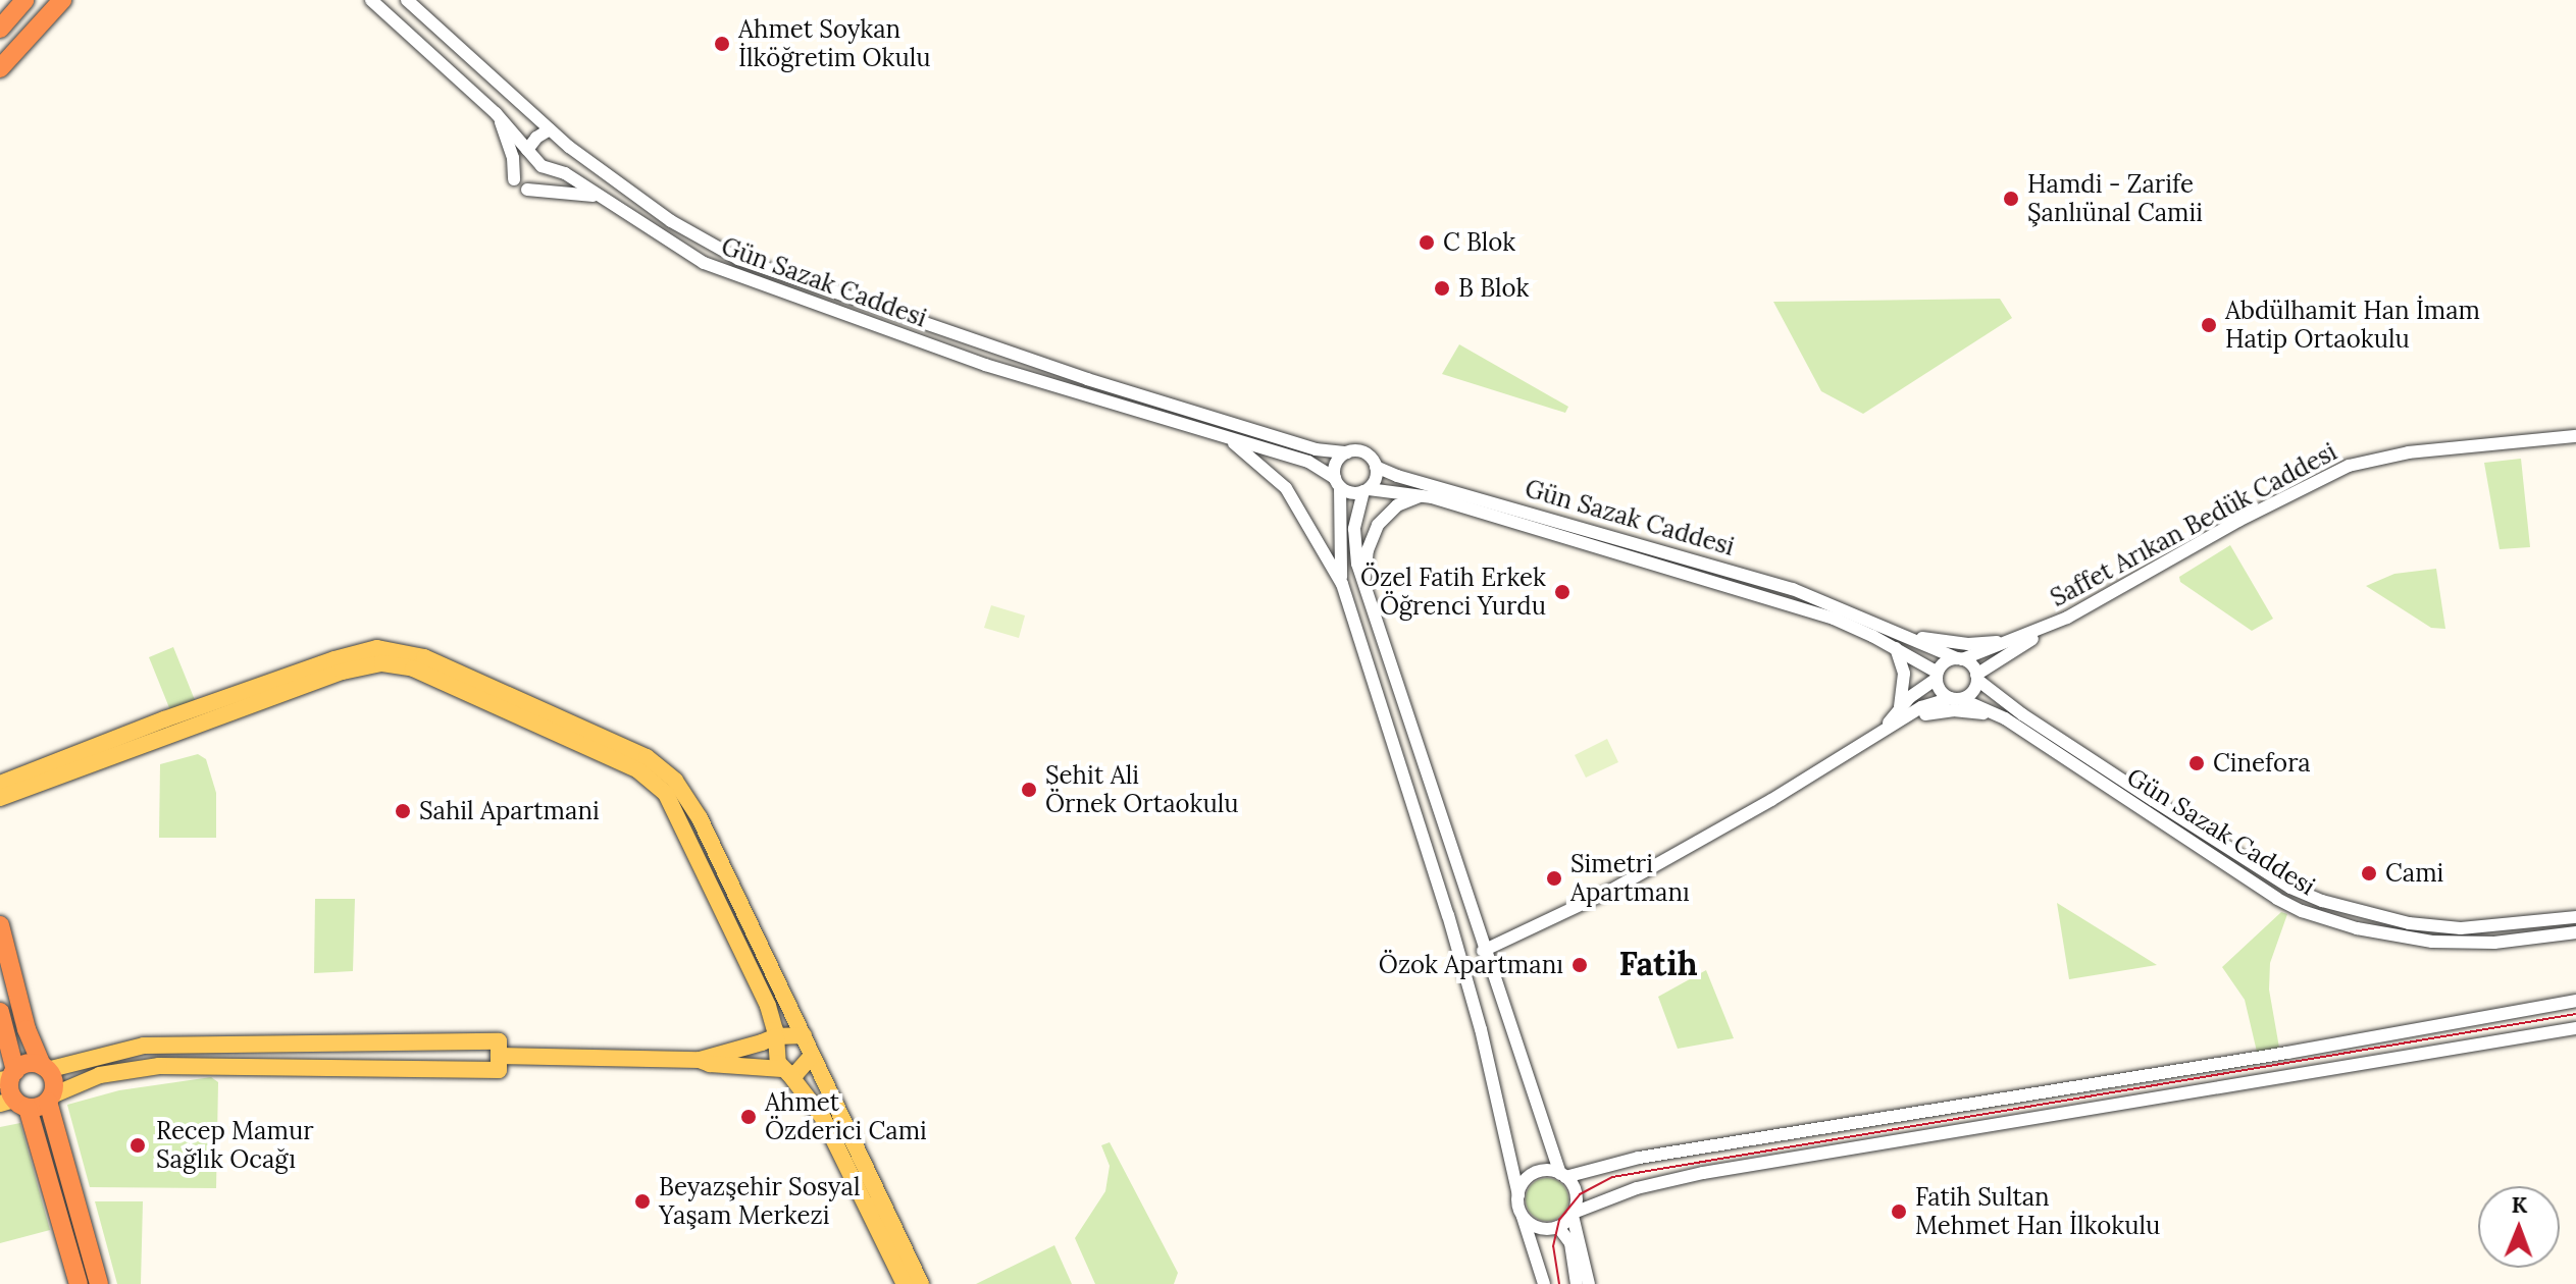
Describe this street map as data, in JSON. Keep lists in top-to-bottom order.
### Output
{
  "streets": {
    "street": ["Gün Sazak Caddesi", "Saffet Arıkan Bedük Caddesi"]
  },
  "districts": ["Fatih"],
  "places": [
    "Ahmet Soykan İlköğretim Okulu",
    "Hamdi - Zarife Şanlıünal Camii",
    "C Blok",
    "B Blok",
    "Abdülhamit Han İmam Hatip Ortaokulu",
    "Özel Fatih Erkek Öğrenci Yurdu",
    "Cinefora",
    "Şehit Ali Örnek Ortaokulu",
    "Sahil Apartmani",
    "Cami",
    "Simetri Apartmanı",
    "Özok Apartmanı",
    "Ahmet Özderici Cami",
    "Recep Mamur Sağlık Ocağı",
    "Beyazşehir Sosyal Yaşam Merkezi",
    "Fatih Sultan Mehmet Han İlkokulu"
  ],
  "north": "top"
}
